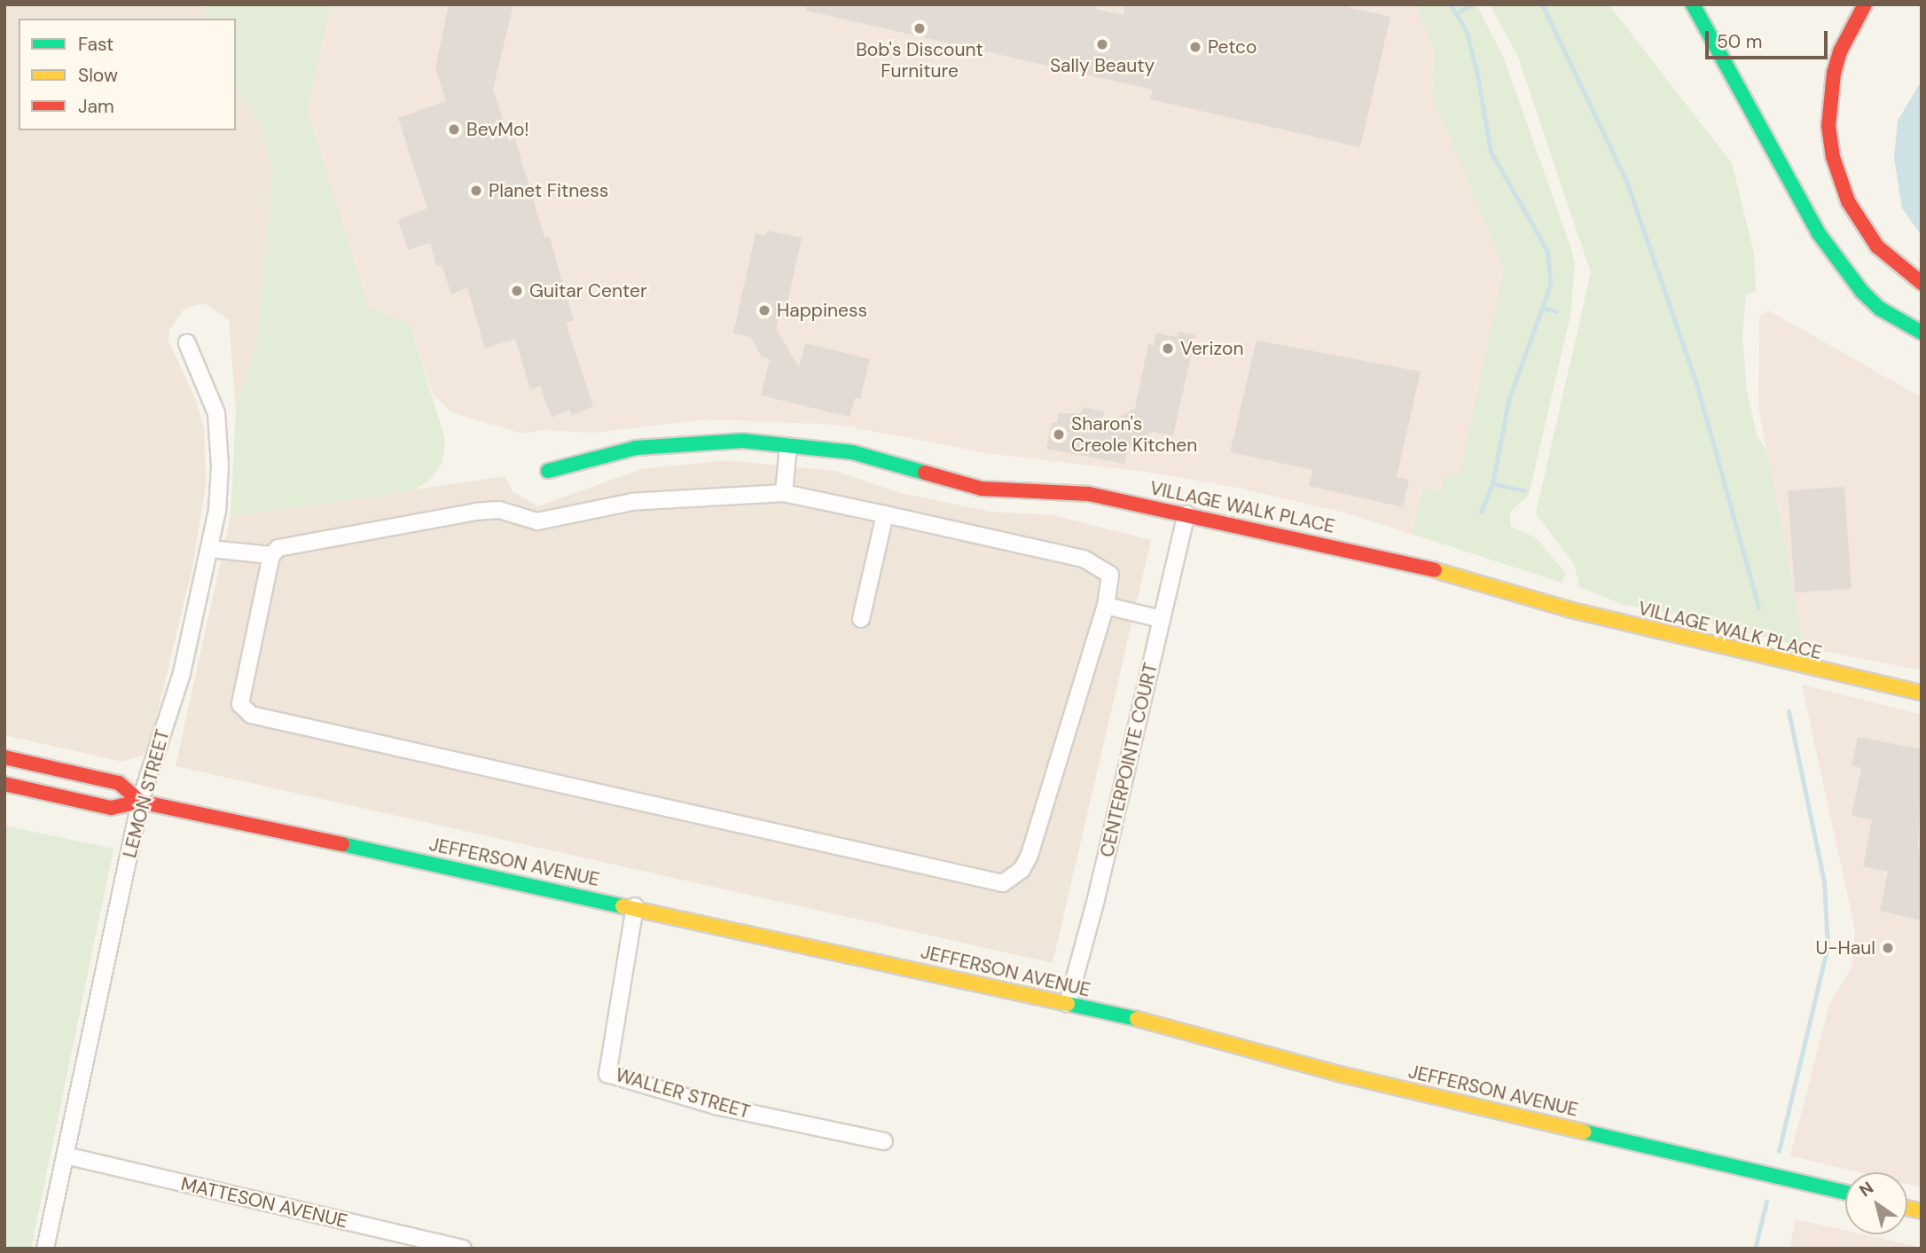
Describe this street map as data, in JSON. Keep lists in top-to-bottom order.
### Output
{
  "streets": {
    "main road": ["VILLAGE WALK PLACE", "JEFFERSON AVENUE"],
    "street": [
      "CENTERPOINTE COURT",
      "LEMON STREET",
      "WALLER STREET",
      "MATTESON AVENUE"
    ]
  },
  "crossings": [
    ["VILLAGE WALK PLACE", "CENTERPOINTE COURT"],
    ["CENTERPOINTE COURT", "JEFFERSON AVENUE"],
    ["LEMON STREET", "JEFFERSON AVENUE"],
    ["LEMON STREET", "MATTESON AVENUE"],
    ["JEFFERSON AVENUE", "WALLER STREET"]
  ],
  "places": [
    "Bob's Discount Furniture",
    "Sally Beauty",
    "Petco",
    "BevMo!",
    "Planet Fitness",
    "Guitar Center",
    "Happiness",
    "Verizon",
    "Sharon's Creole Kitchen",
    "U-Haul"
  ],
  "legend": ["Fast", "Slow", "Jam"],
  "scale_bar": "50 m",
  "north": "top left"
}
